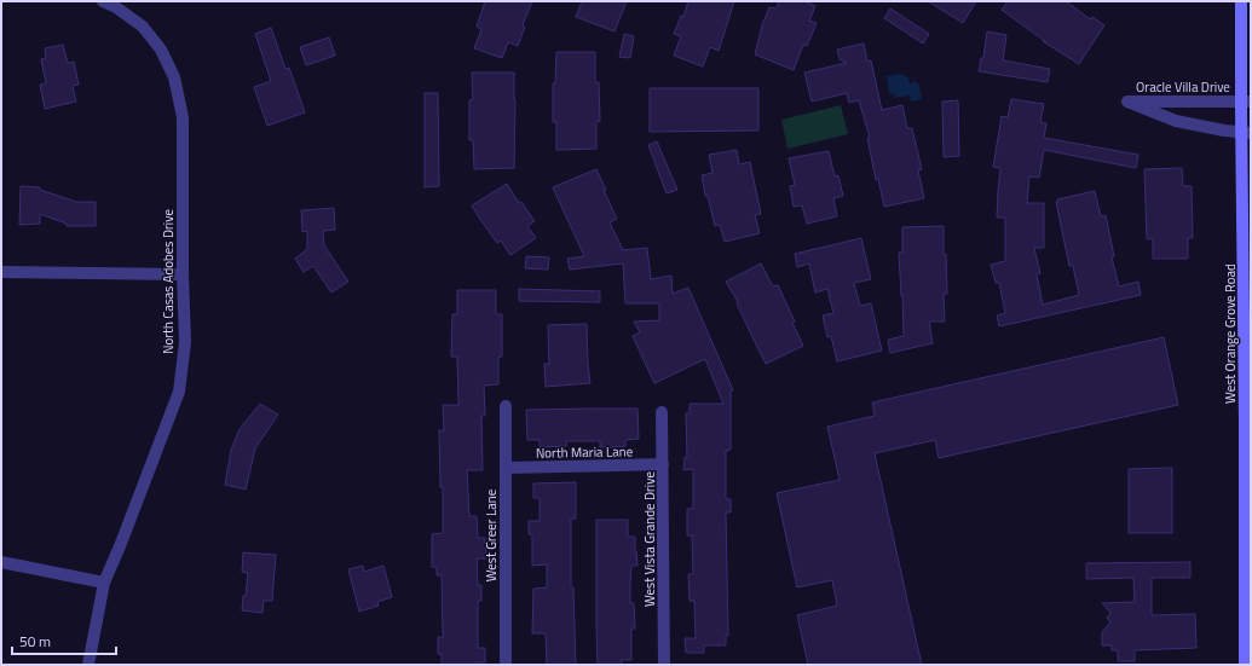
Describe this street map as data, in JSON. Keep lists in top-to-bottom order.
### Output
{
  "streets": {
    "main road": ["West Orange Grove Road"],
    "street": [
      "Oracle Villa Drive",
      "North Casas Adobes Drive",
      "North Maria Lane",
      "West Greer Lane",
      "West Vista Grande Drive"
    ]
  },
  "crossings": [
    ["Oracle Villa Drive", "West Orange Grove Road"],
    ["North Maria Lane", "West Greer Lane"],
    ["North Maria Lane", "West Vista Grande Drive"]
  ],
  "scale_bar": "50 m"
}
